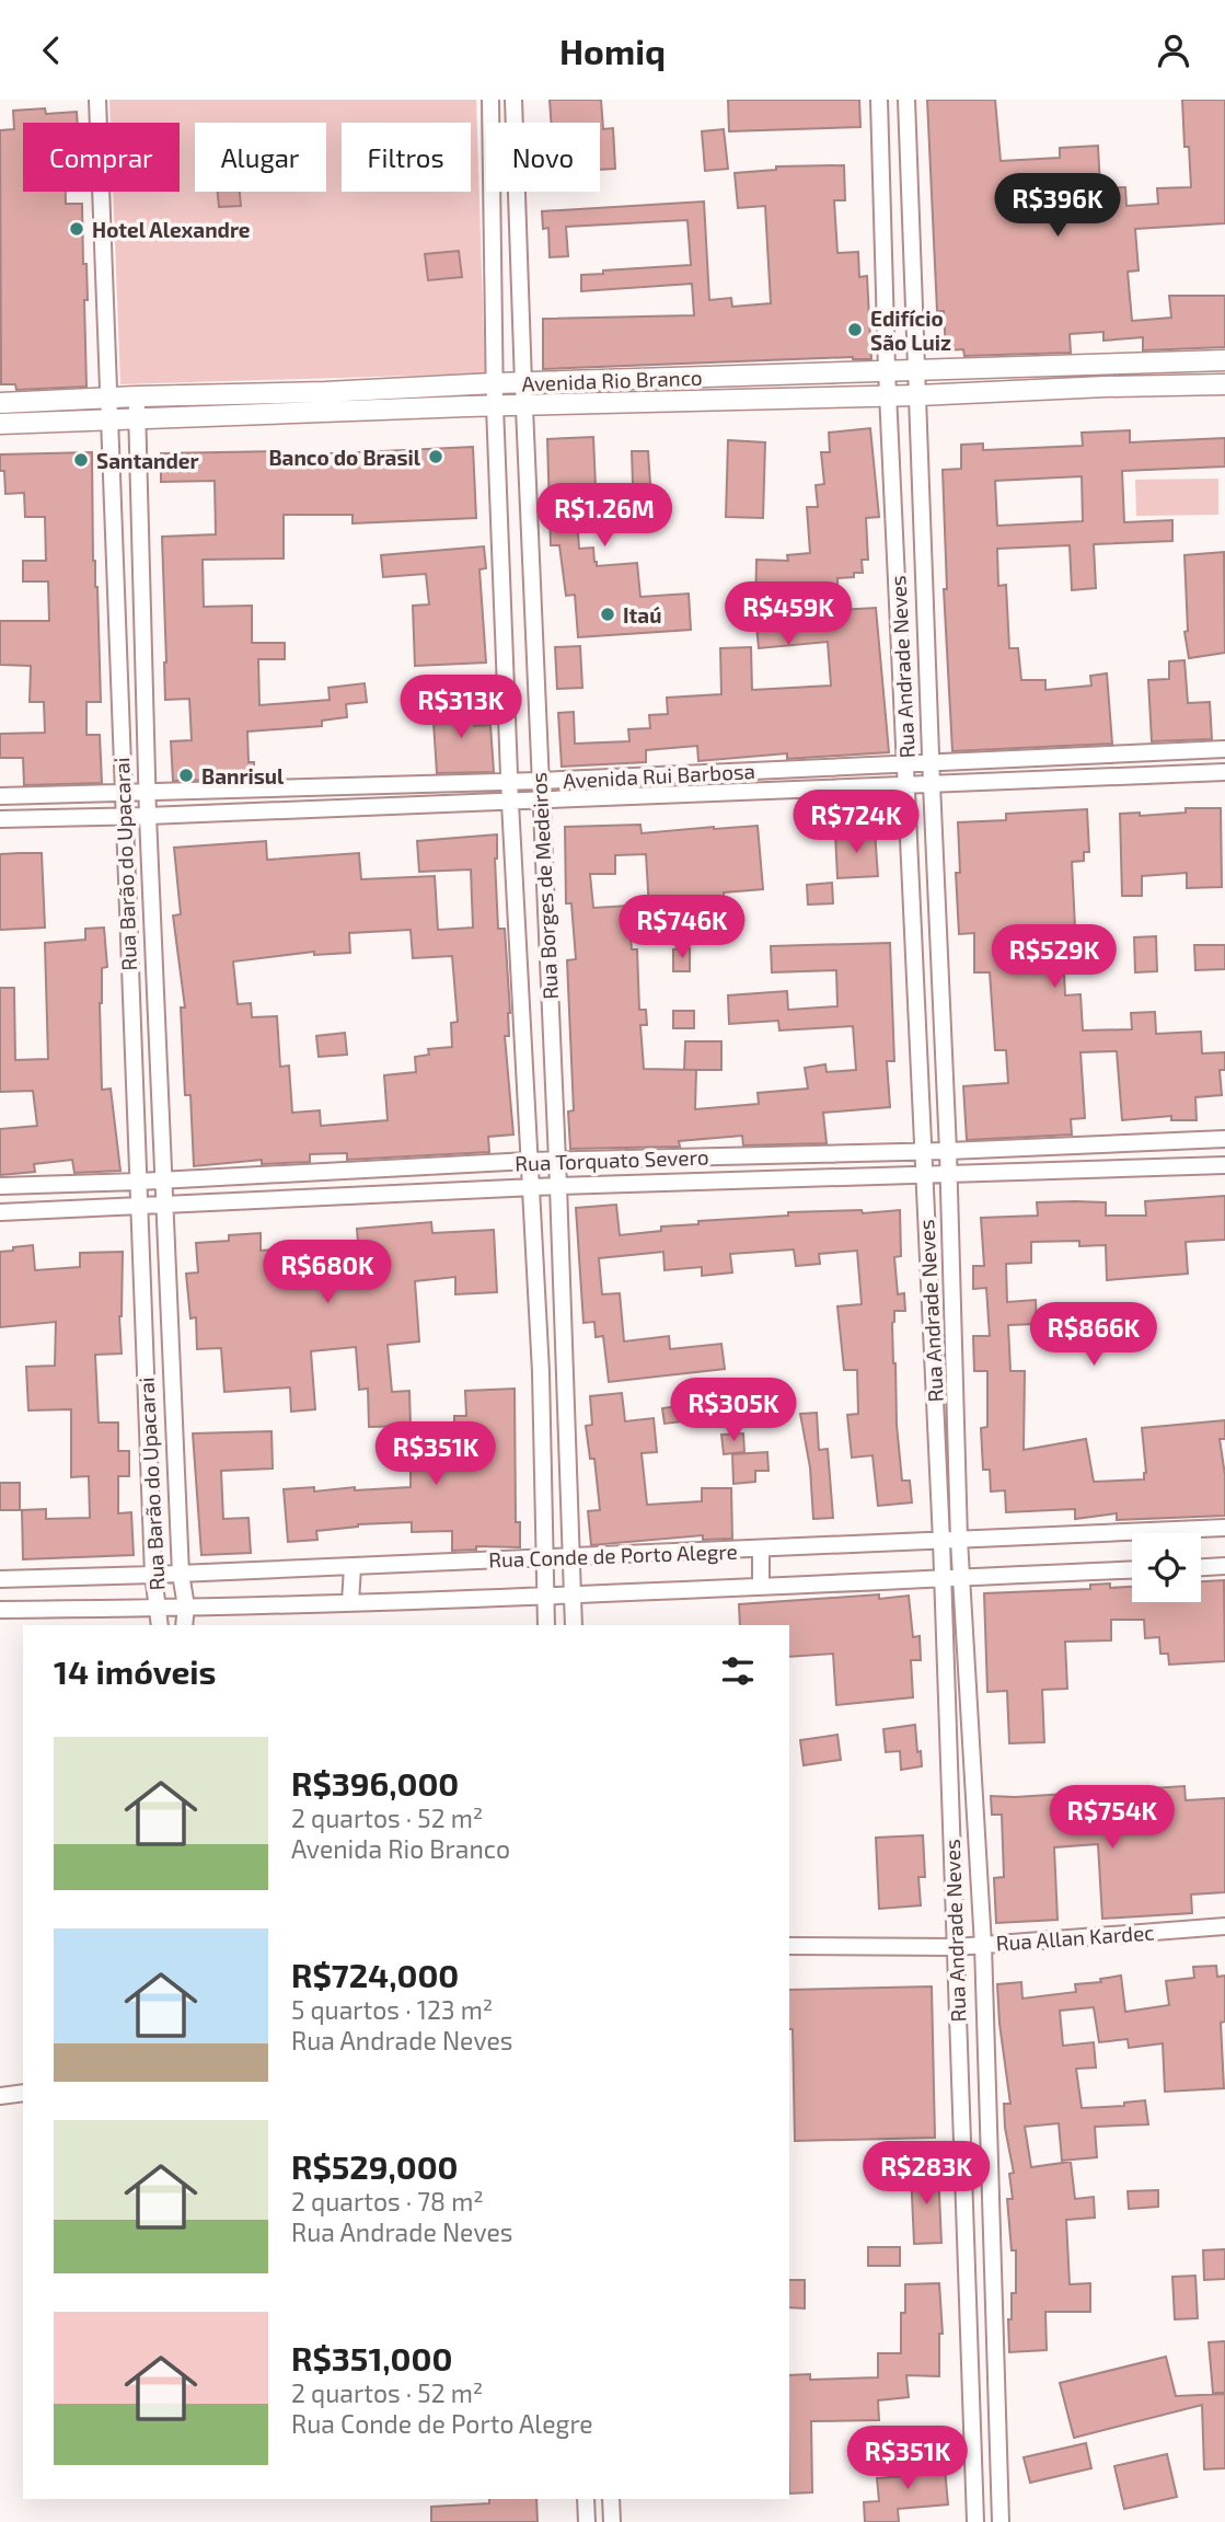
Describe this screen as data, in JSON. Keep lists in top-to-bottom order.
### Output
{
  "streets": {
    "street": [
      "Avenida Rio Branco",
      "Rua Andrade Neves",
      "Avenida Rui Barbosa",
      "Rua Barão do Upacarai",
      "Rua Borges de Medeiros",
      "Rua Torquato Severo",
      "Rua Conde de Porto Alegre",
      "Rua Allan Kardec"
    ]
  },
  "crossings": [
    ["Avenida Rio Branco", "Rua Andrade Neves"],
    ["Avenida Rio Branco", "Rua Barão do Upacarai"],
    ["Avenida Rio Branco", "Rua Borges de Medeiros"],
    ["Rua Andrade Neves", "Avenida Rui Barbosa"],
    ["Rua Andrade Neves", "Rua Torquato Severo"],
    ["Rua Andrade Neves", "Rua Conde de Porto Alegre"],
    ["Rua Andrade Neves", "Rua Allan Kardec"],
    ["Avenida Rui Barbosa", "Rua Barão do Upacarai"],
    ["Avenida Rui Barbosa", "Rua Borges de Medeiros"],
    ["Rua Barão do Upacarai", "Rua Torquato Severo"],
    ["Rua Barão do Upacarai", "Rua Conde de Porto Alegre"],
    ["Rua Borges de Medeiros", "Rua Torquato Severo"],
    ["Rua Borges de Medeiros", "Rua Conde de Porto Alegre"]
  ],
  "places": [
    "Hotel Alexandre",
    "Edifício São Luiz",
    "Banco do Brasil",
    "Santander",
    "Itaú",
    "Banrisul"
  ],
  "page": {
    "header": "Homiq",
    "chip": [
      "Comprar",
      "Alugar",
      "Filtros",
      "Novo"
    ],
    "price": [
      "R$396K",
      "R$1.26M",
      "R$459K",
      "R$313K",
      "R$724K",
      "R$746K",
      "R$529K",
      "R$680K",
      "R$866K",
      "R$305K",
      "R$351K",
      "R$754K",
      "R$283K",
      "R$351K"
    ],
    "heading": "14 imóveis",
    "list": [
      {
        "name": "R$396,000",
        "note": "2 quartos · 52 m² · Avenida Rio Branco"
      },
      {
        "name": "R$724,000",
        "note": "5 quartos · 123 m² · Rua Andrade Neves"
      },
      {
        "name": "R$529,000",
        "note": "2 quartos · 78 m² · Rua Andrade Neves"
      },
      {
        "name": "R$351,000",
        "note": "2 quartos · 52 m² · Rua Conde de Porto Alegre"
      }
    ]
  }
}
